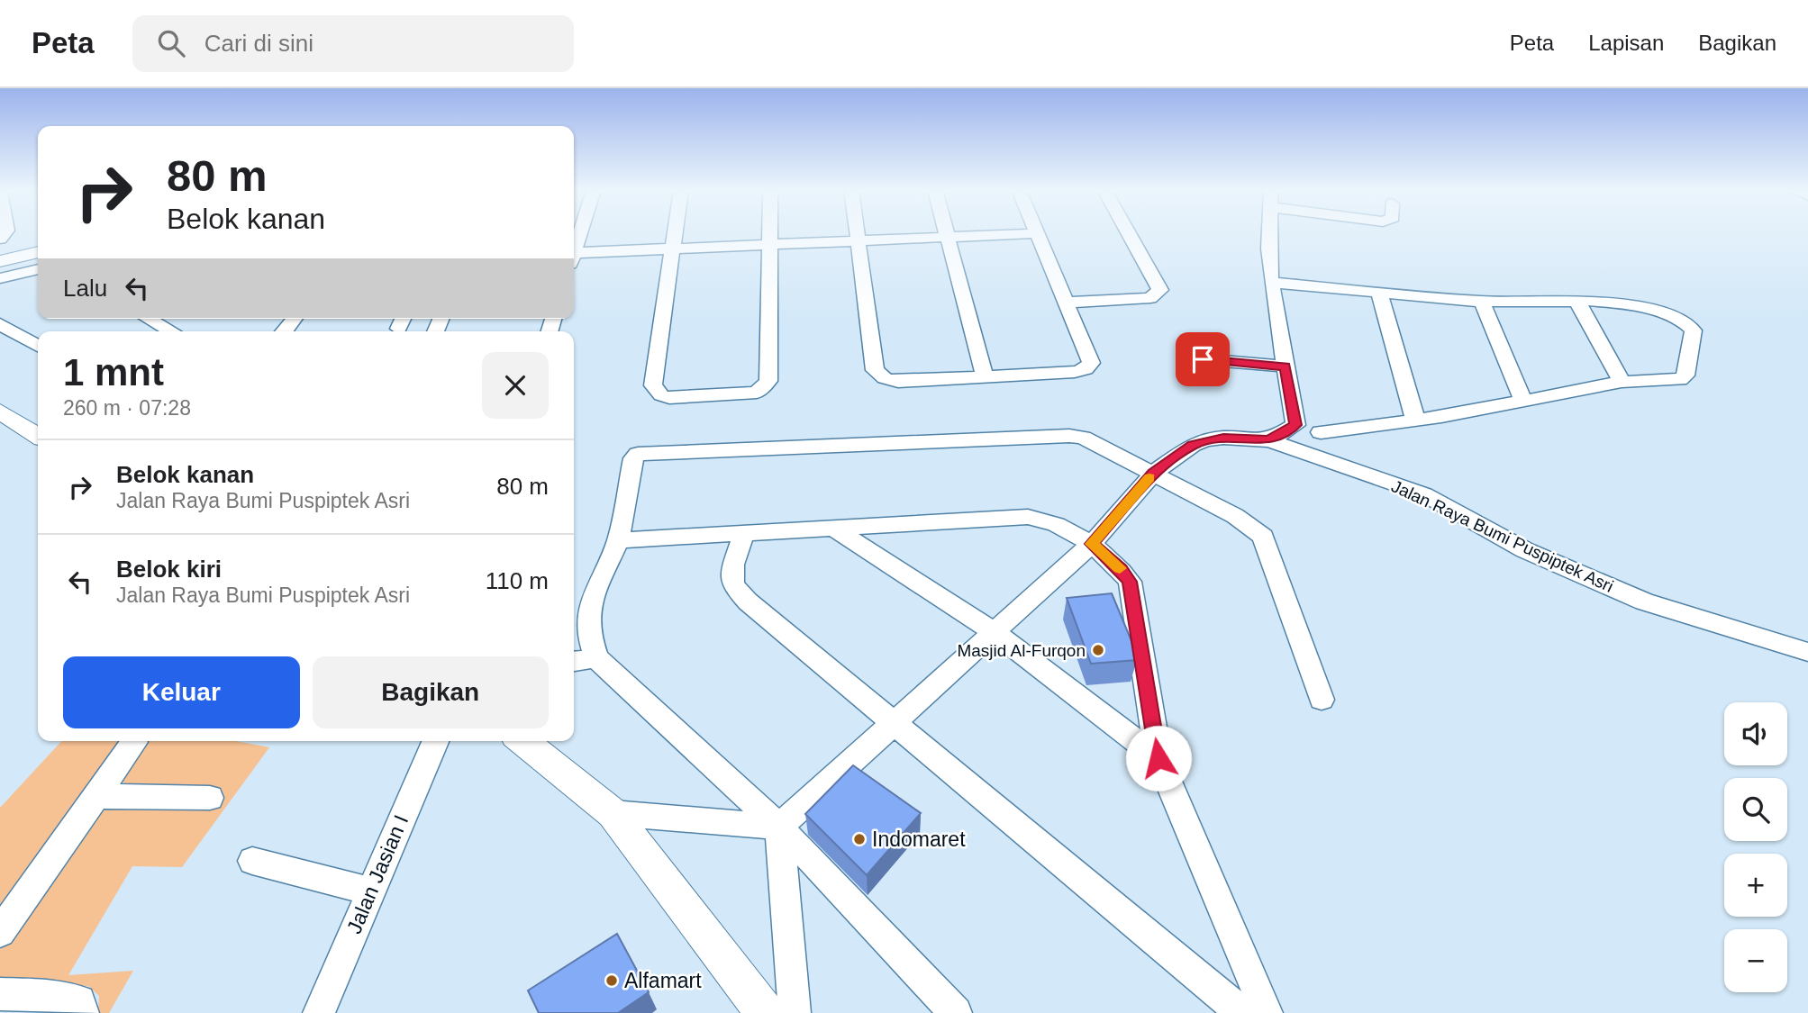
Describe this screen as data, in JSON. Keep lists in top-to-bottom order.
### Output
{
  "streets": {
    "street": ["Jalan Raya Bumi Puspiptek Asri", "Jalan Jasian I"]
  },
  "places": ["Masjid Al-Furqon", "Indomaret", "Alfamart"],
  "page": {
    "header": "Peta",
    "search": "Cari di sini",
    "nav": ["Peta", "Lapisan", "Bagikan"],
    "turn": ["80 m", "Belok kanan"],
    "then": "Lalu",
    "heading": ["1 mnt", "260 m · 07:28"],
    "list": [
      {
        "name": "Belok kanan",
        "note": "Jalan Raya Bumi Puspiptek Asri",
        "value": "80 m"
      },
      {
        "name": "Belok kiri",
        "note": "Jalan Raya Bumi Puspiptek Asri",
        "value": "110 m"
      }
    ],
    "buttons": ["Keluar", "Bagikan"],
    "map_buttons": ["+", "−"]
  }
}
